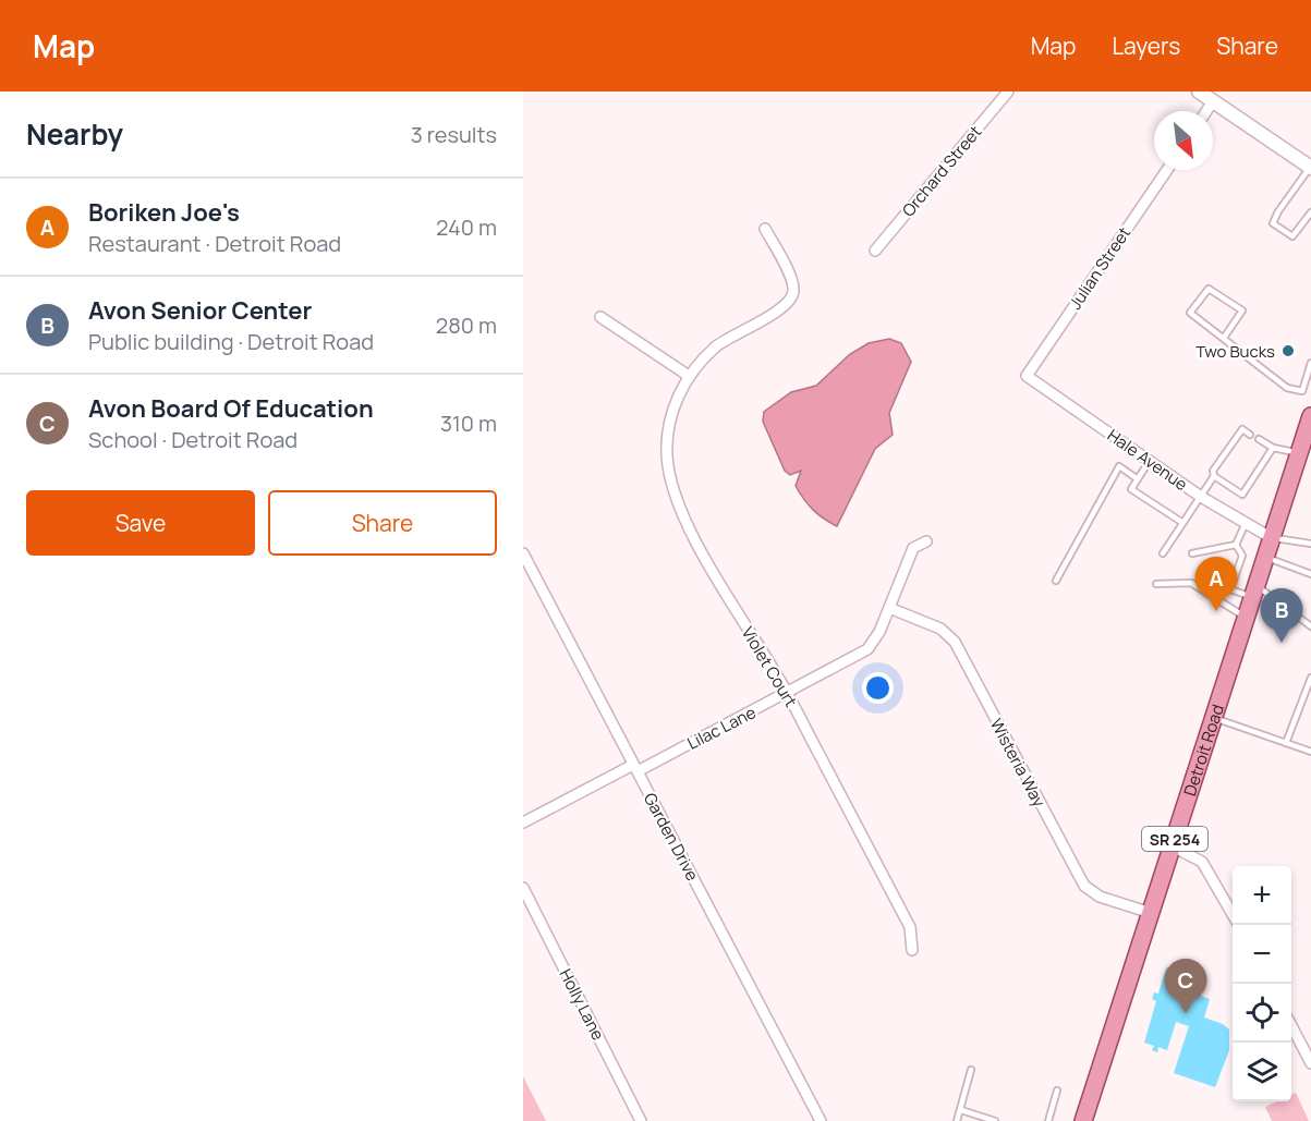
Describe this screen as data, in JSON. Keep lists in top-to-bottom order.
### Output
{
  "streets": {
    "main road": ["Detroit Road", "SR 254"],
    "street": [
      "Orchard Street",
      "Julian Street",
      "Hale Avenue",
      "Violet Court",
      "Lilac Lane",
      "Wisteria Way",
      "Garden Drive",
      "Holly Lane"
    ]
  },
  "crossings": [
    ["Julian Street", "Hale Avenue"],
    ["Hale Avenue", "Detroit Road"],
    ["Violet Court", "Lilac Lane"],
    ["Lilac Lane", "Wisteria Way"],
    ["Lilac Lane", "Garden Drive"],
    ["Detroit Road", "Wisteria Way"]
  ],
  "places": ["Two Bucks"],
  "north": "bottom right",
  "page": {
    "header": "Map",
    "nav": ["Map", "Layers", "Share"],
    "heading": ["Nearby", "3 results"],
    "list": [
      {
        "mark": "A",
        "name": "Boriken Joe's",
        "note": "Restaurant · Detroit Road",
        "value": "240 m"
      },
      {
        "mark": "B",
        "name": "Avon Senior Center",
        "note": "Public building · Detroit Road",
        "value": "280 m"
      },
      {
        "mark": "C",
        "name": "Avon Board Of Education",
        "note": "School · Detroit Road",
        "value": "310 m"
      }
    ],
    "buttons": ["Save", "Share"],
    "pins": ["A", "B", "C"],
    "map_buttons": ["+", "−"]
  }
}
